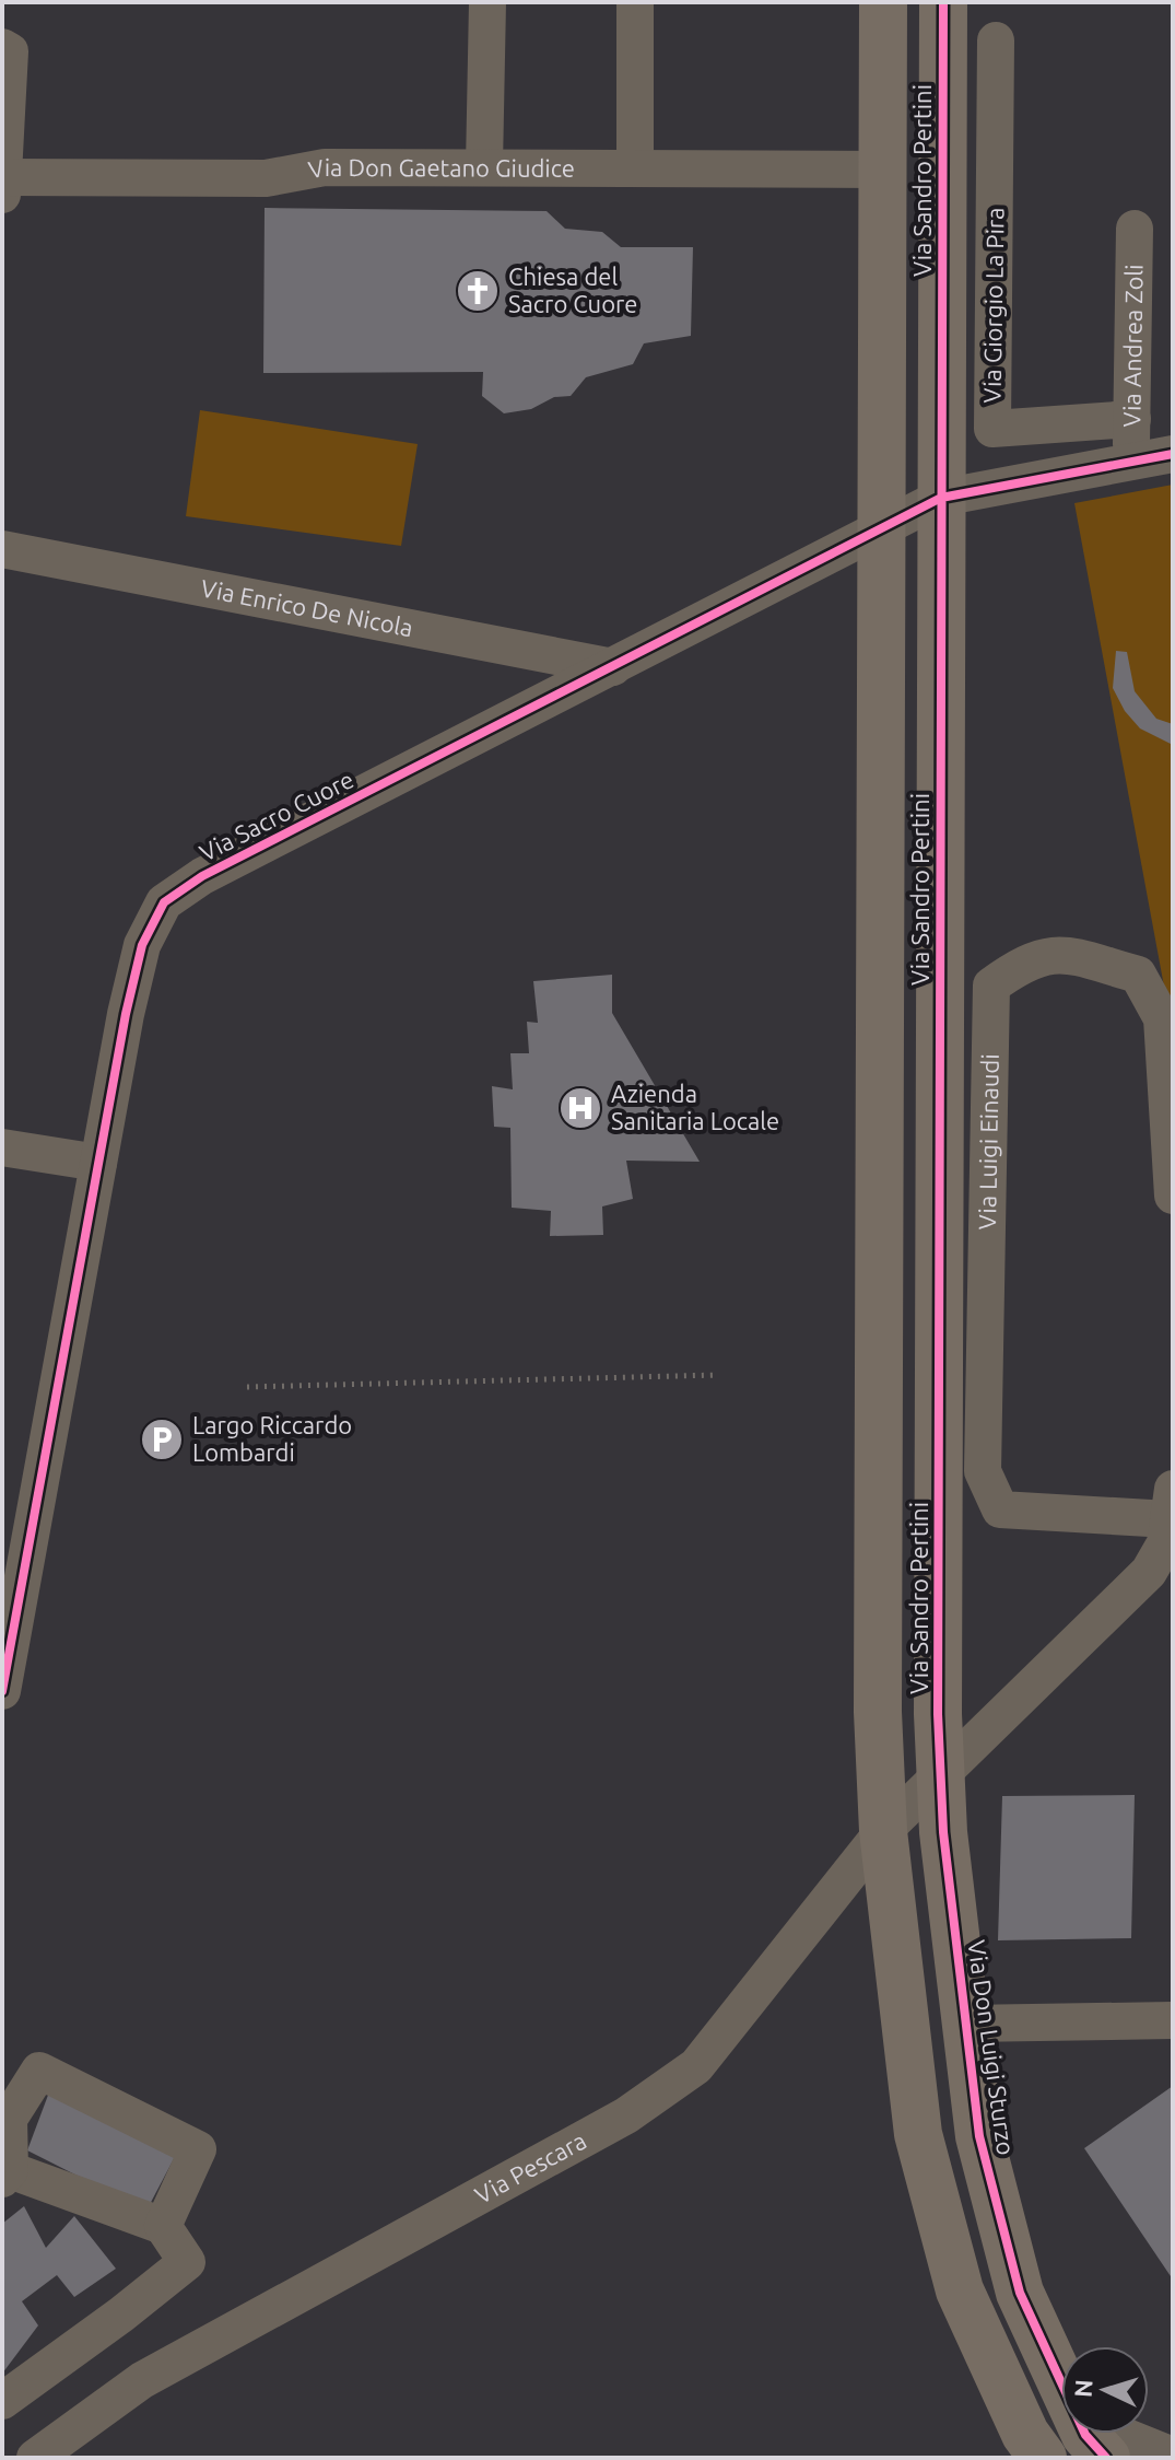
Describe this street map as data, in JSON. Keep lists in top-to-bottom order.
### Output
{
  "streets": {
    "street": [
      "Via Don Gaetano Giudice",
      "Via Sandro Pertini",
      "Via Giorgio La Pira",
      "Via Andrea Zoli",
      "Via Enrico De Nicola",
      "Via Sacro Cuore",
      "Via Luigi Einaudi",
      "Via Don Luigi Sturzo",
      "Via Pescara"
    ]
  },
  "crossings": [
    ["Via Don Gaetano Giudice", "Via Sandro Pertini"],
    ["Via Sandro Pertini", "Via Sacro Cuore"],
    ["Via Sandro Pertini", "Via Don Luigi Sturzo"],
    ["Via Sandro Pertini", "Via Pescara"],
    ["Via Giorgio La Pira", "Via Andrea Zoli"],
    ["Via Andrea Zoli", "Via Sacro Cuore"],
    ["Via Enrico De Nicola", "Via Sacro Cuore"],
    ["Via Luigi Einaudi", "Via Pescara"],
    ["Via Don Luigi Sturzo", "Via Pescara"]
  ],
  "places": {
    "church": ["Chiesa del Sacro Cuore"],
    "hospital": ["Azienda Sanitaria Locale"],
    "parking": ["Largo Riccardo Lombardi"]
  },
  "north": "left"
}
